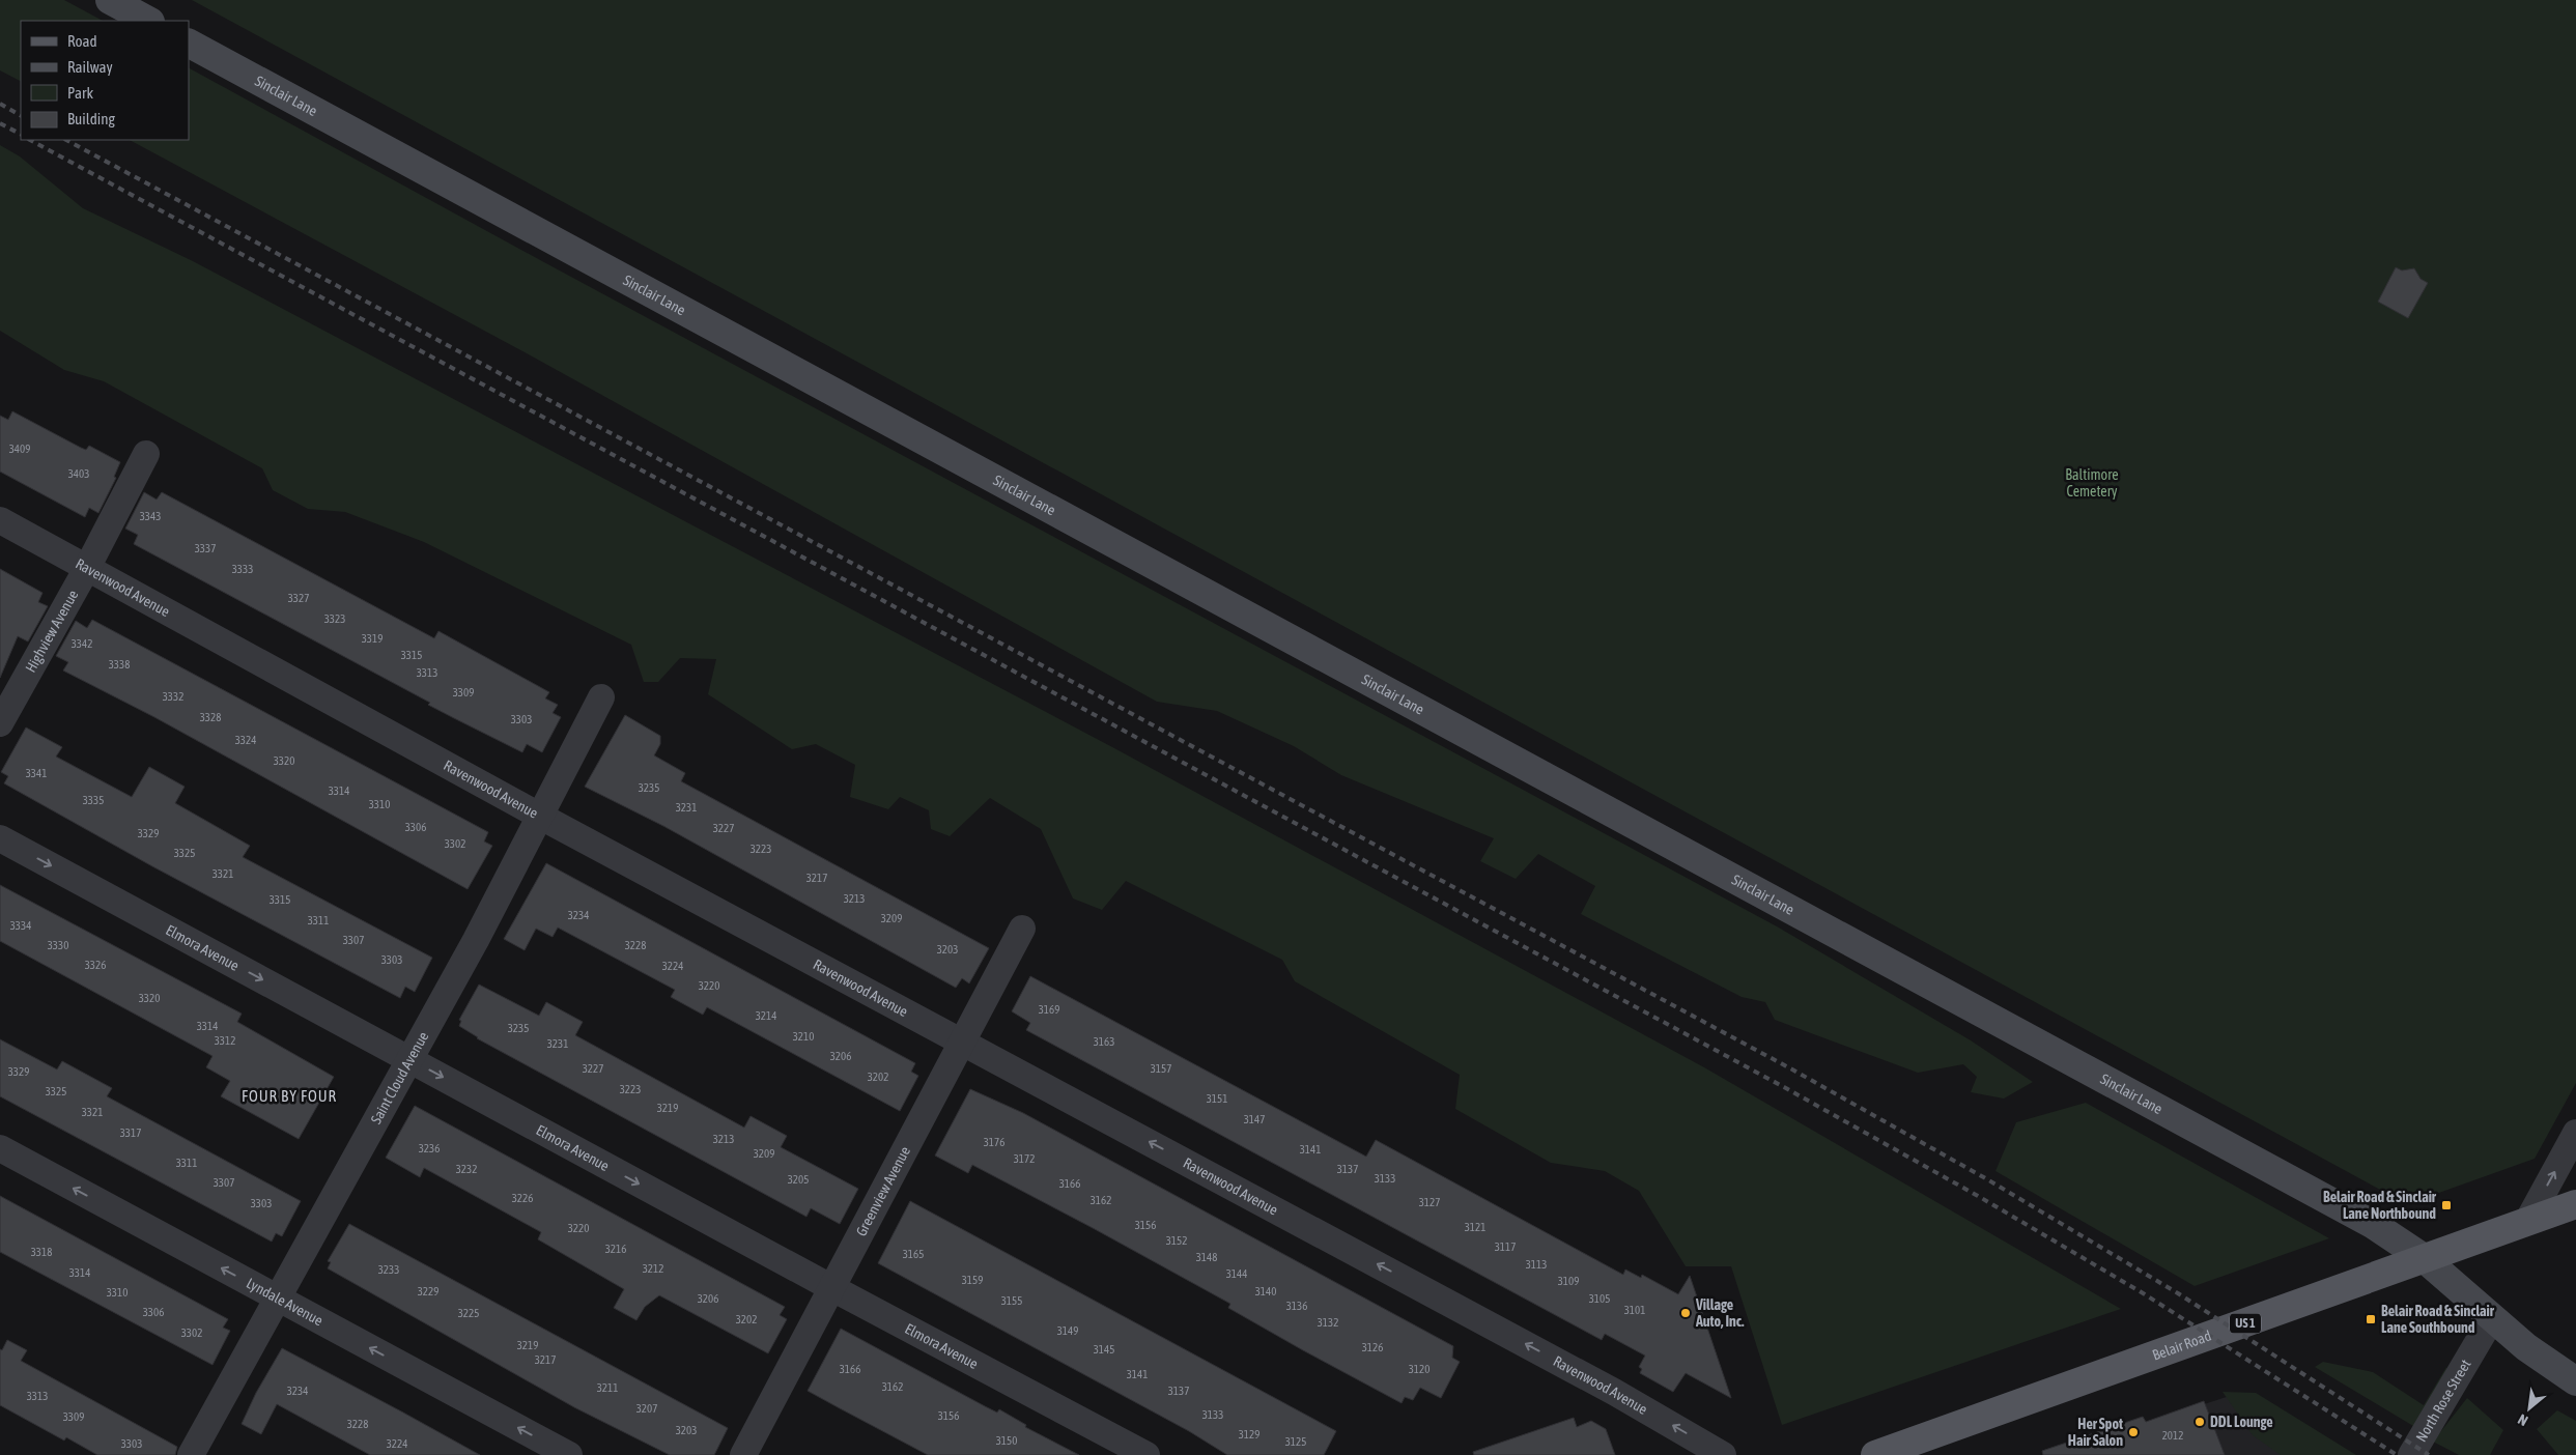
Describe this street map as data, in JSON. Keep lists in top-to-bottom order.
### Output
{
  "streets": {
    "main road": ["Sinclair Lane", "US 1", "Belair Road"],
    "street": [
      "Ravenwood Avenue",
      "Highview Avenue",
      "Elmora Avenue",
      "Saint Cloud Avenue",
      "Greenview Avenue",
      "Lyndale Avenue",
      "North Rose Street"
    ]
  },
  "crossings": [
    ["Sinclair Lane", "Belair Road"],
    ["Sinclair Lane", "North Rose Street"],
    ["Ravenwood Avenue", "Highview Avenue"],
    ["Ravenwood Avenue", "Saint Cloud Avenue"],
    ["Ravenwood Avenue", "Greenview Avenue"],
    ["Elmora Avenue", "Saint Cloud Avenue"],
    ["Elmora Avenue", "Greenview Avenue"],
    ["Saint Cloud Avenue", "Lyndale Avenue"]
  ],
  "one_way": ["Ravenwood Avenue", "Elmora Avenue", "Lyndale Avenue"],
  "districts": ["FOUR BY FOUR"],
  "parks": ["Baltimore Cemetery"],
  "places": {
    "transit": ["Belair Road & Sinclair Lane Northbound", "Belair Road & Sinclair Lane Southbound"],
    "other": ["Village Auto, Inc.", "DDL Lounge", "Her Spot Hair Salon"]
  },
  "house_numbers": [
    "3409",
    "3403",
    "3343",
    "3337",
    "3333",
    "3327",
    "3323",
    "3319",
    "3342",
    "3315",
    "3338",
    "3313",
    "3309",
    "3332",
    "3328",
    "3303",
    "3324",
    "3320",
    "3341",
    "3235",
    "3314",
    "3335",
    "3310",
    "3231",
    "3306",
    "3227",
    "3329",
    "3302",
    "3223",
    "3325",
    "3321",
    "3217",
    "3213",
    "3315",
    "3234",
    "3209",
    "3311",
    "3334",
    "3307",
    "3330",
    "3228",
    "3203",
    "3303",
    "3326",
    "3224",
    "3220",
    "3320",
    "3169",
    "3214",
    "3314",
    "3235",
    "3210",
    "3312",
    "3163",
    "3231",
    "3206",
    "3227",
    "3157",
    "3329",
    "3202",
    "3223",
    "3325",
    "3151",
    "3219",
    "3321",
    "3147",
    "3317",
    "3213",
    "3176",
    "3236",
    "3141",
    "3209",
    "3172",
    "3311",
    "3232",
    "3137",
    "3133",
    "3205",
    "3307",
    "3166",
    "3226",
    "3162",
    "3127",
    "3303",
    "3156",
    "3121",
    "3220",
    "3152",
    "3117",
    "3216",
    "3318",
    "3165",
    "3148",
    "3113",
    "3212",
    "3233",
    "3314",
    "3144",
    "3159",
    "3109",
    "3229",
    "3140",
    "3310",
    "3206",
    "3105",
    "3155",
    "3136",
    "3101",
    "3306",
    "3225",
    "3202",
    "3132",
    "3149",
    "3302",
    "3219",
    "3126",
    "3145",
    "3217",
    "3166",
    "3120",
    "3141",
    "3162",
    "3211",
    "3234",
    "3137",
    "3313",
    "3207",
    "3133",
    "3156",
    "3309",
    "3228",
    "3203",
    "3129",
    "2012",
    "3150",
    "3125",
    "3303",
    "3224"
  ],
  "legend": [
    "Road",
    "Railway",
    "Park",
    "Building"
  ],
  "north": "bottom left"
}
